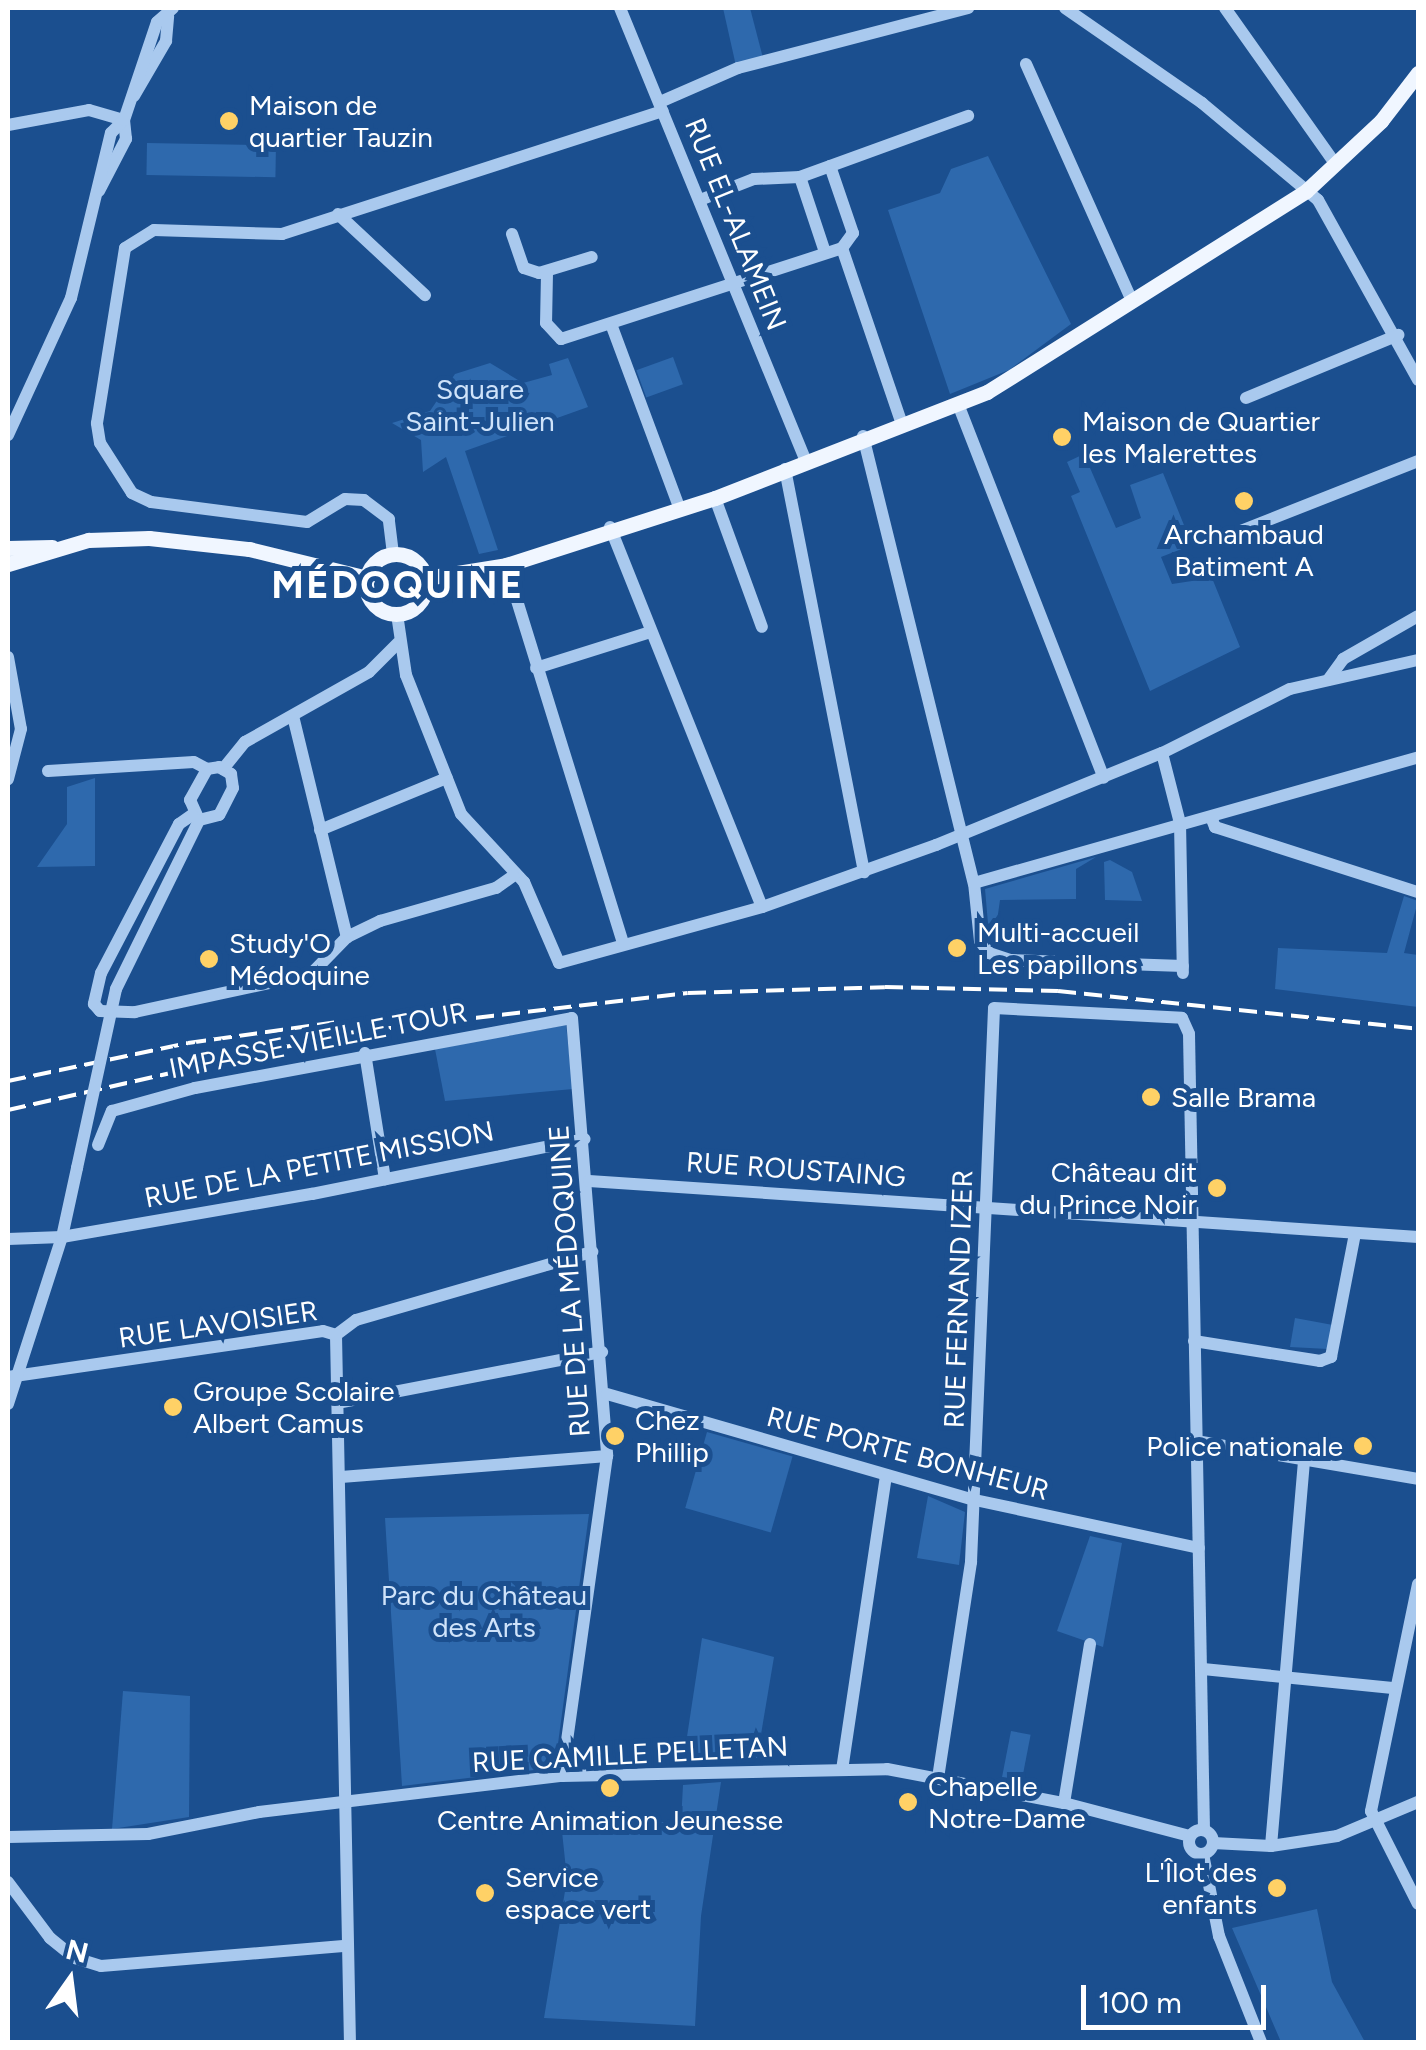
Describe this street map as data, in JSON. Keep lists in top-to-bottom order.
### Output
{
  "streets": {
    "street": [
      "RUE EL-ALAMEIN",
      "IMPASSE VIEILLE TOUR",
      "RUE DE LA PETITE MISSION",
      "RUE ROUSTAING",
      "RUE DE LA MÉDOQUINE",
      "RUE FERNAND IZER",
      "RUE LAVOISIER",
      "RUE PORTE BONHEUR",
      "RUE CAMILLE PELLETAN"
    ]
  },
  "crossings": [
    ["IMPASSE VIEILLE TOUR", "RUE DE LA MÉDOQUINE"],
    ["RUE DE LA PETITE MISSION", "RUE DE LA MÉDOQUINE"],
    ["RUE ROUSTAING", "RUE DE LA MÉDOQUINE"],
    ["RUE ROUSTAING", "RUE FERNAND IZER"],
    ["RUE DE LA MÉDOQUINE", "RUE LAVOISIER"],
    ["RUE DE LA MÉDOQUINE", "RUE PORTE BONHEUR"],
    ["RUE DE LA MÉDOQUINE", "RUE CAMILLE PELLETAN"],
    ["RUE FERNAND IZER", "RUE PORTE BONHEUR"],
    ["RUE FERNAND IZER", "RUE CAMILLE PELLETAN"]
  ],
  "districts": ["MÉDOQUINE"],
  "parks": ["Square Saint-Julien", "Parc du Château des Arts"],
  "places": [
    "Maison de quartier Tauzin",
    "Maison de Quartier les Malerettes",
    "Archambaud Batiment A",
    "Multi-accueil Les papillons",
    "Study'O Médoquine",
    "Salle Brama",
    "Château dit du Prince Noir",
    "Groupe Scolaire Albert Camus",
    "Chez Phillip",
    "Police nationale",
    "Centre Animation Jeunesse",
    "Chapelle Notre-Dame",
    "L'Îlot des enfants",
    "Service espace vert"
  ],
  "scale_bar": "100 m",
  "north": "top"
}
